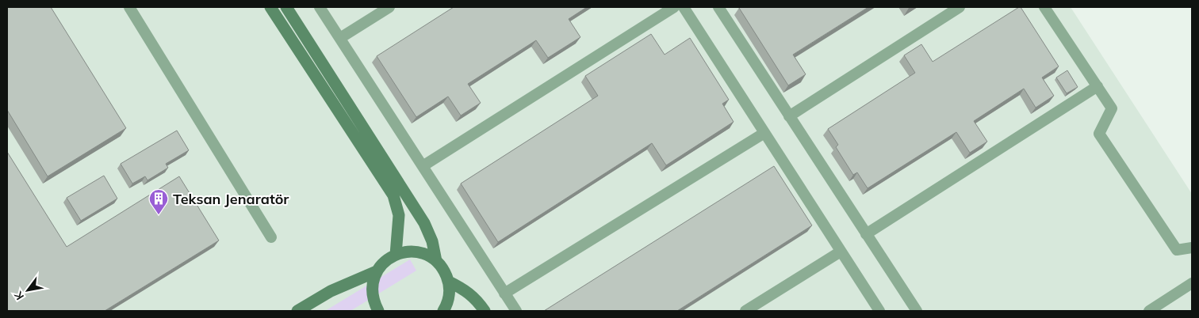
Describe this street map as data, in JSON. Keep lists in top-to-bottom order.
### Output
{
  "places": {
    "building": ["Teksan Jenaratör"]
  },
  "north": "bottom left"
}
